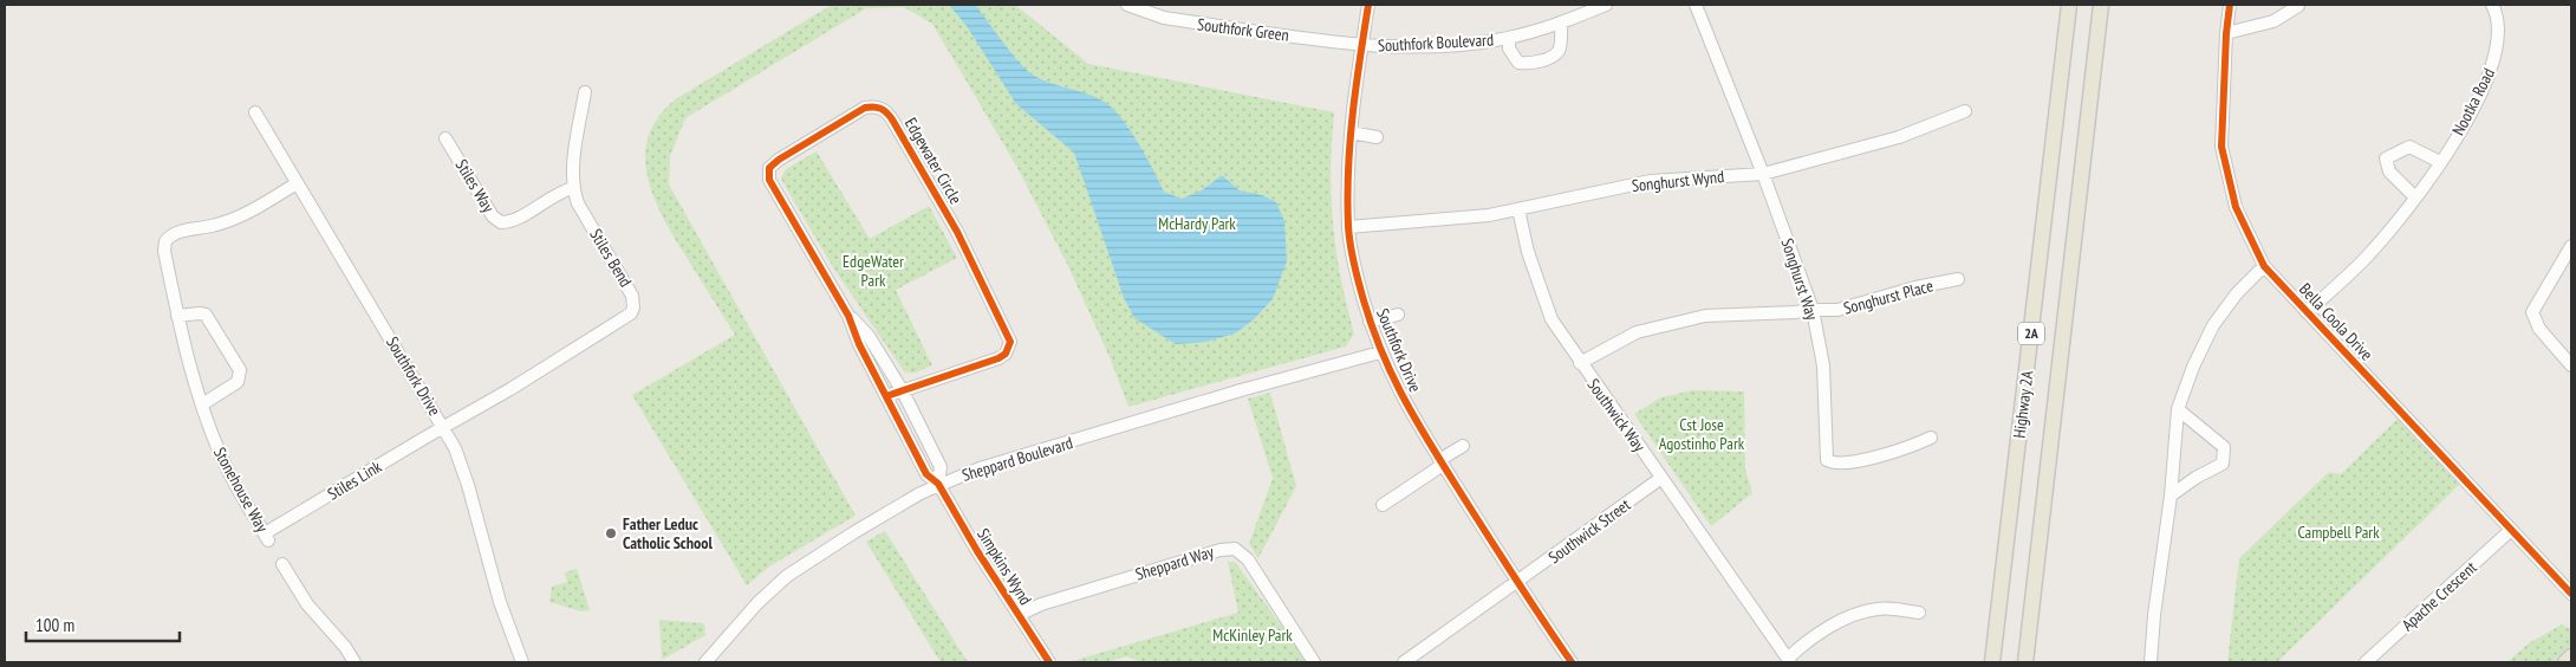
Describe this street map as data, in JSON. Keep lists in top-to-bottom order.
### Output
{
  "streets": {
    "main road": ["2A", "Highway 2A"],
    "street": [
      "Southfork Green",
      "Southfork Boulevard",
      "Nootka Road",
      "Edgewater Circle",
      "Songhurst Wynd",
      "Stiles Way",
      "Stiles Bend",
      "Songhurst Way",
      "Songhurst Place",
      "Bella Coola Drive",
      "Southfork Drive",
      "Southwick Way",
      "Sheppard Boulevard",
      "Stiles Link",
      "Stonehouse Way",
      "Southwick Street",
      "Sheppard Way",
      "Simpkins Wynd",
      "Apache Crescent"
    ]
  },
  "crossings": [
    ["Southfork Green", "Southfork Boulevard"],
    ["Southfork Green", "Southfork Drive"],
    ["Southfork Boulevard", "Southfork Drive"],
    ["Nootka Road", "Bella Coola Drive"],
    ["Songhurst Wynd", "Songhurst Way"],
    ["Songhurst Wynd", "Southfork Drive"],
    ["Songhurst Wynd", "Southwick Way"],
    ["Stiles Way", "Stiles Bend"],
    ["Stiles Bend", "Southfork Drive"],
    ["Stiles Bend", "Stiles Link"],
    ["Songhurst Way", "Songhurst Place"],
    ["Songhurst Place", "Southwick Way"],
    ["Bella Coola Drive", "Apache Crescent"],
    ["Southfork Drive", "Sheppard Boulevard"],
    ["Southfork Drive", "Stiles Link"],
    ["Southfork Drive", "Stonehouse Way"],
    ["Southfork Drive", "Southwick Street"],
    ["Southwick Way", "Southwick Street"],
    ["Sheppard Boulevard", "Simpkins Wynd"],
    ["Stiles Link", "Stonehouse Way"],
    ["Sheppard Way", "Simpkins Wynd"]
  ],
  "parks": [
    "McHardy Park",
    "EdgeWater Park",
    "Cst Jose Agostinho Park",
    "Campbell Park",
    "McKinley Park"
  ],
  "places": ["Father Leduc Catholic School"],
  "scale_bar": "100 m"
}
